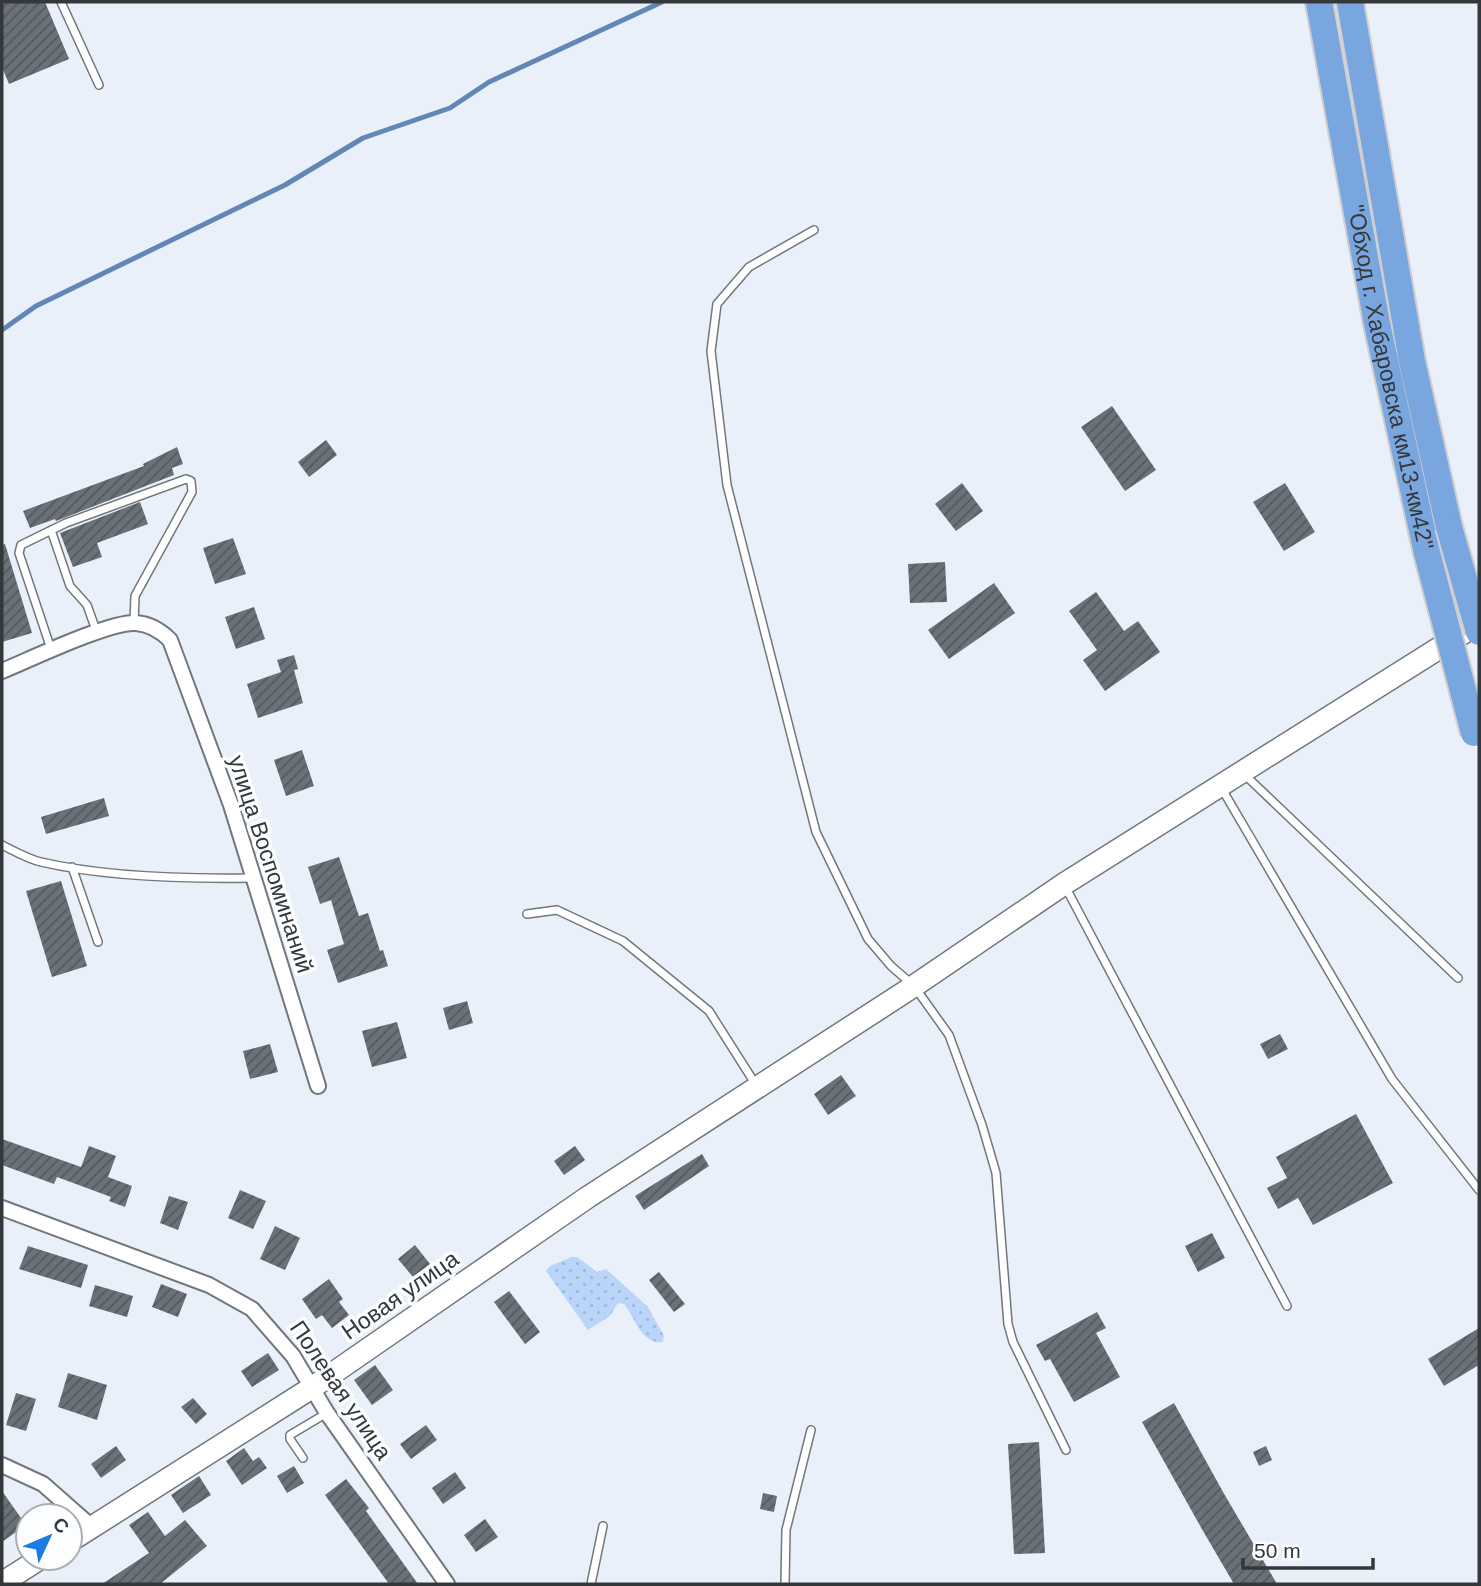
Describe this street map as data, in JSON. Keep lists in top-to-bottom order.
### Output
{
  "streets": {
    "highway": ["\"Обход г. Хабаровска км13-км42\""],
    "main road": ["Новая улица"],
    "street": ["улица Воспоминаний", "Полевая улица"]
  },
  "crossings": [
    ["Новая улица", "Полевая улица"]
  ],
  "scale_bar": "50 m",
  "north": "top right"
}
